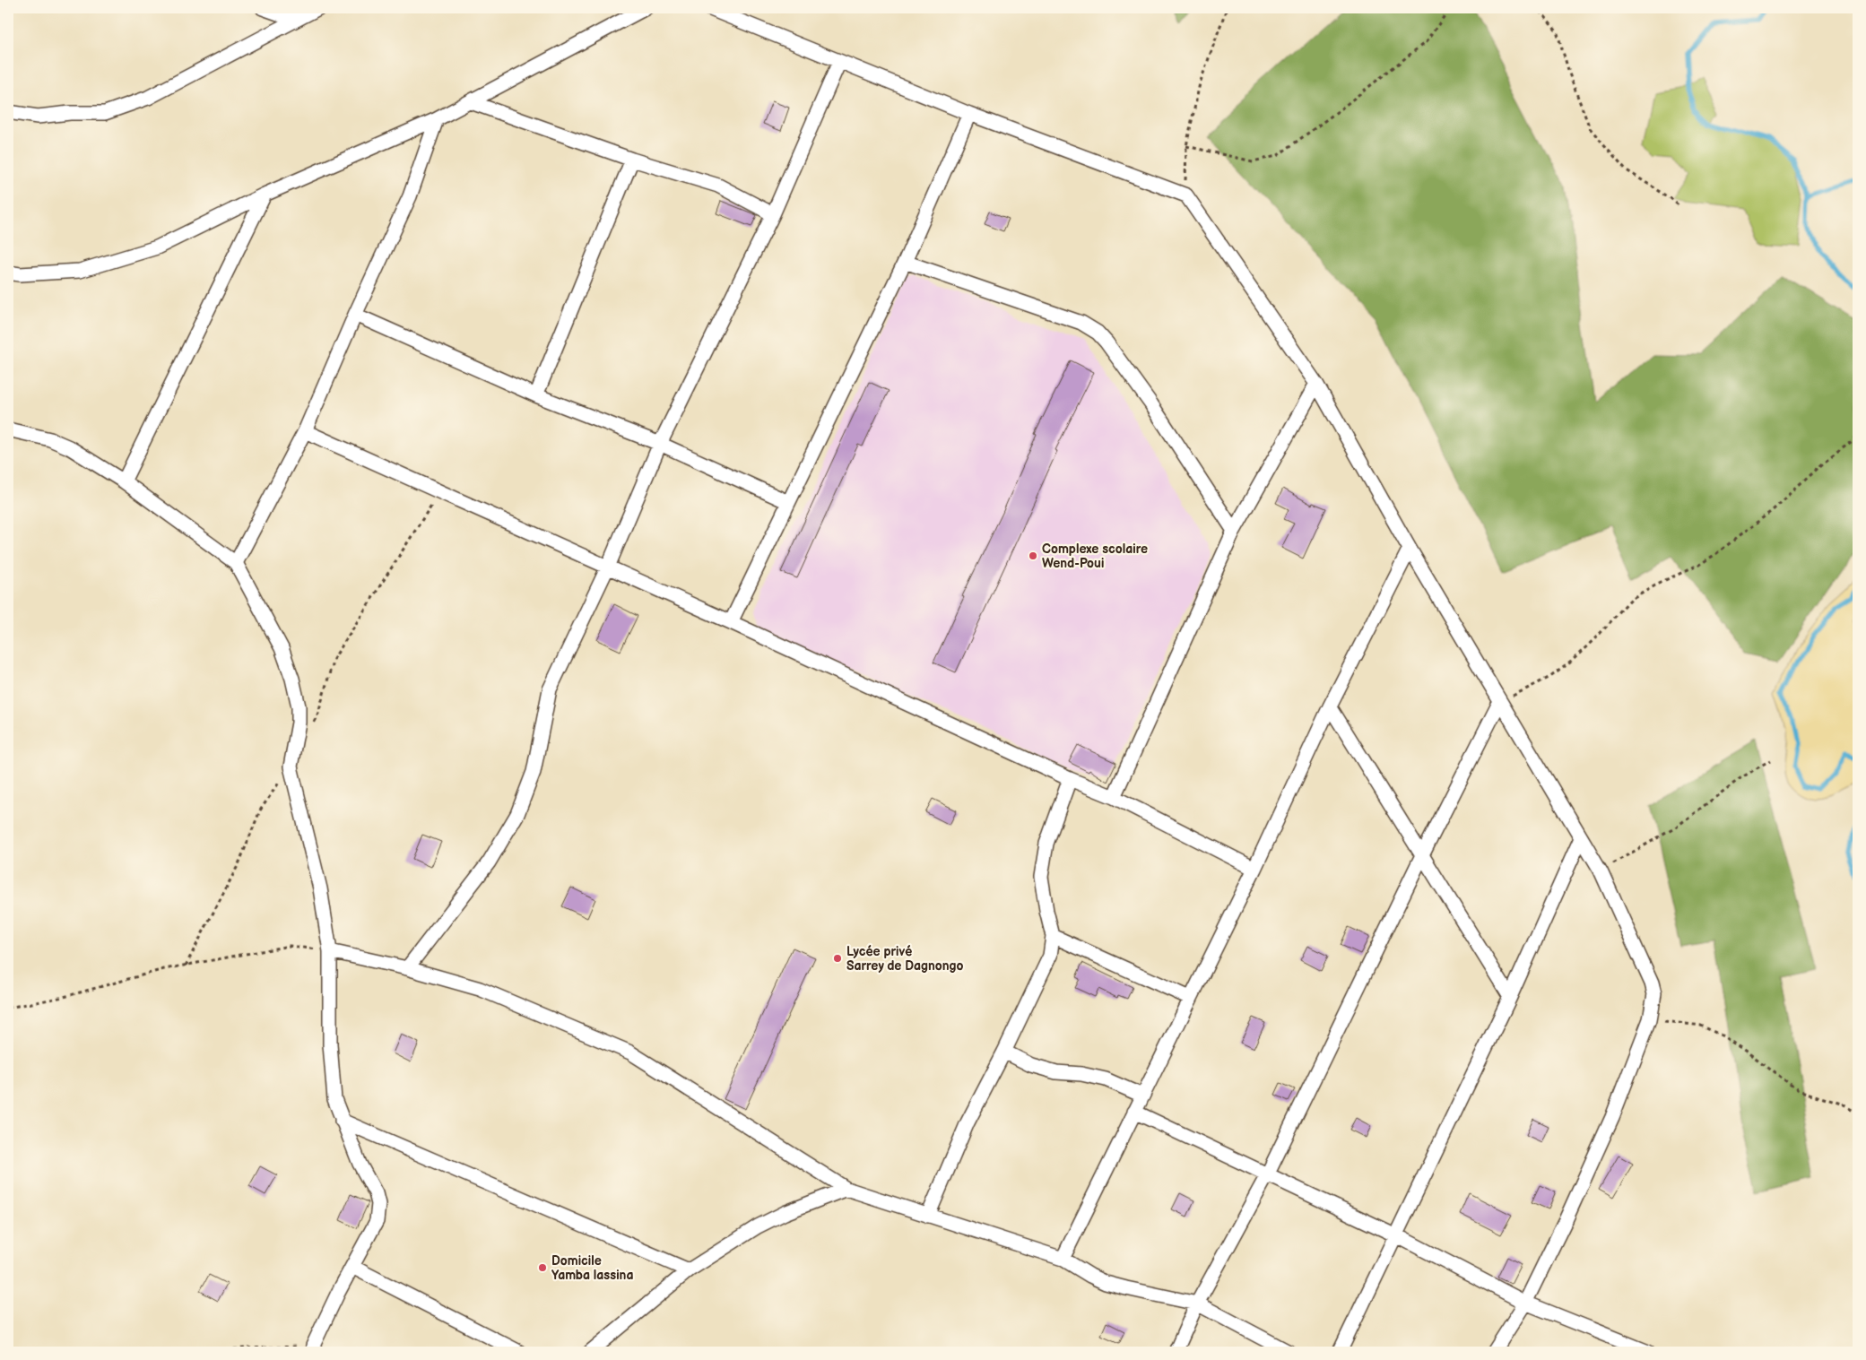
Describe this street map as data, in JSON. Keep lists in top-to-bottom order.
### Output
{
  "places": ["Complexe scolaire Wend-Poui", "Lycée privé Sarrey de Dagnongo", "Domicile Yamba lassina"]
}
